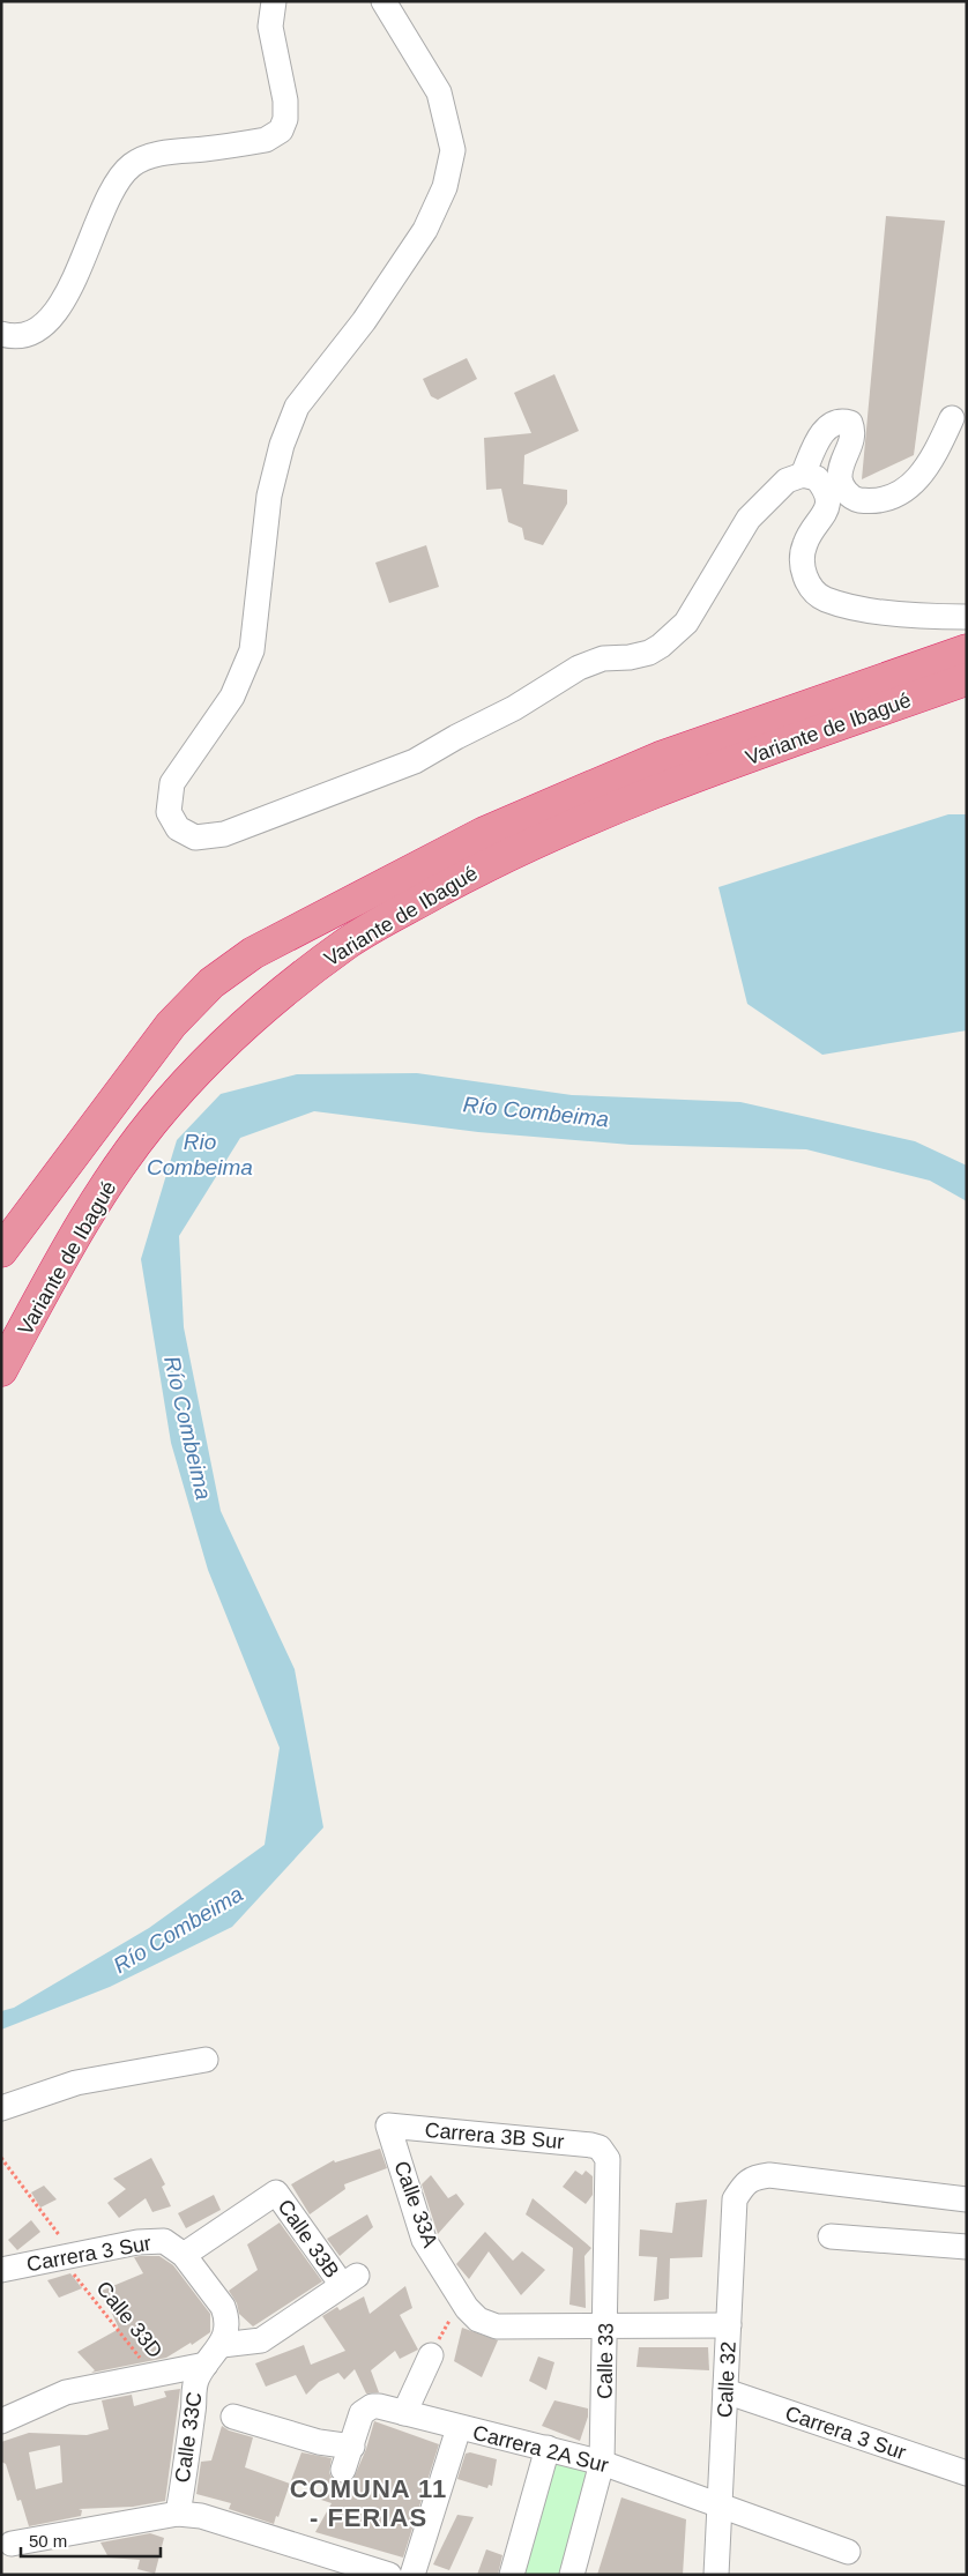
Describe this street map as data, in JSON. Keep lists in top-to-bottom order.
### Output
{
  "streets": {
    "highway": ["Variante de Ibagué"],
    "street": [
      "Carrera 3B Sur",
      "Calle 33A",
      "Calle 33B",
      "Carrera 3 Sur",
      "Calle 33",
      "Calle 32",
      "Calle 33C",
      "Carrera 2A Sur"
    ],
    "path": ["Calle 33D"]
  },
  "crossings": [
    ["Carrera 3B Sur", "Calle 33A"],
    ["Carrera 3B Sur", "Calle 33"],
    ["Calle 33B", "Carrera 3 Sur"],
    ["Calle 33B", "Calle 33C"],
    ["Carrera 3 Sur", "Calle 33D"],
    ["Carrera 3 Sur", "Calle 32"],
    ["Calle 33", "Carrera 2A Sur"],
    ["Calle 32", "Carrera 2A Sur"]
  ],
  "districts": ["COMUNA 11 - FERIAS"],
  "water": ["Río Combeima", "Rio Combeima"],
  "scale_bar": "50 m"
}
